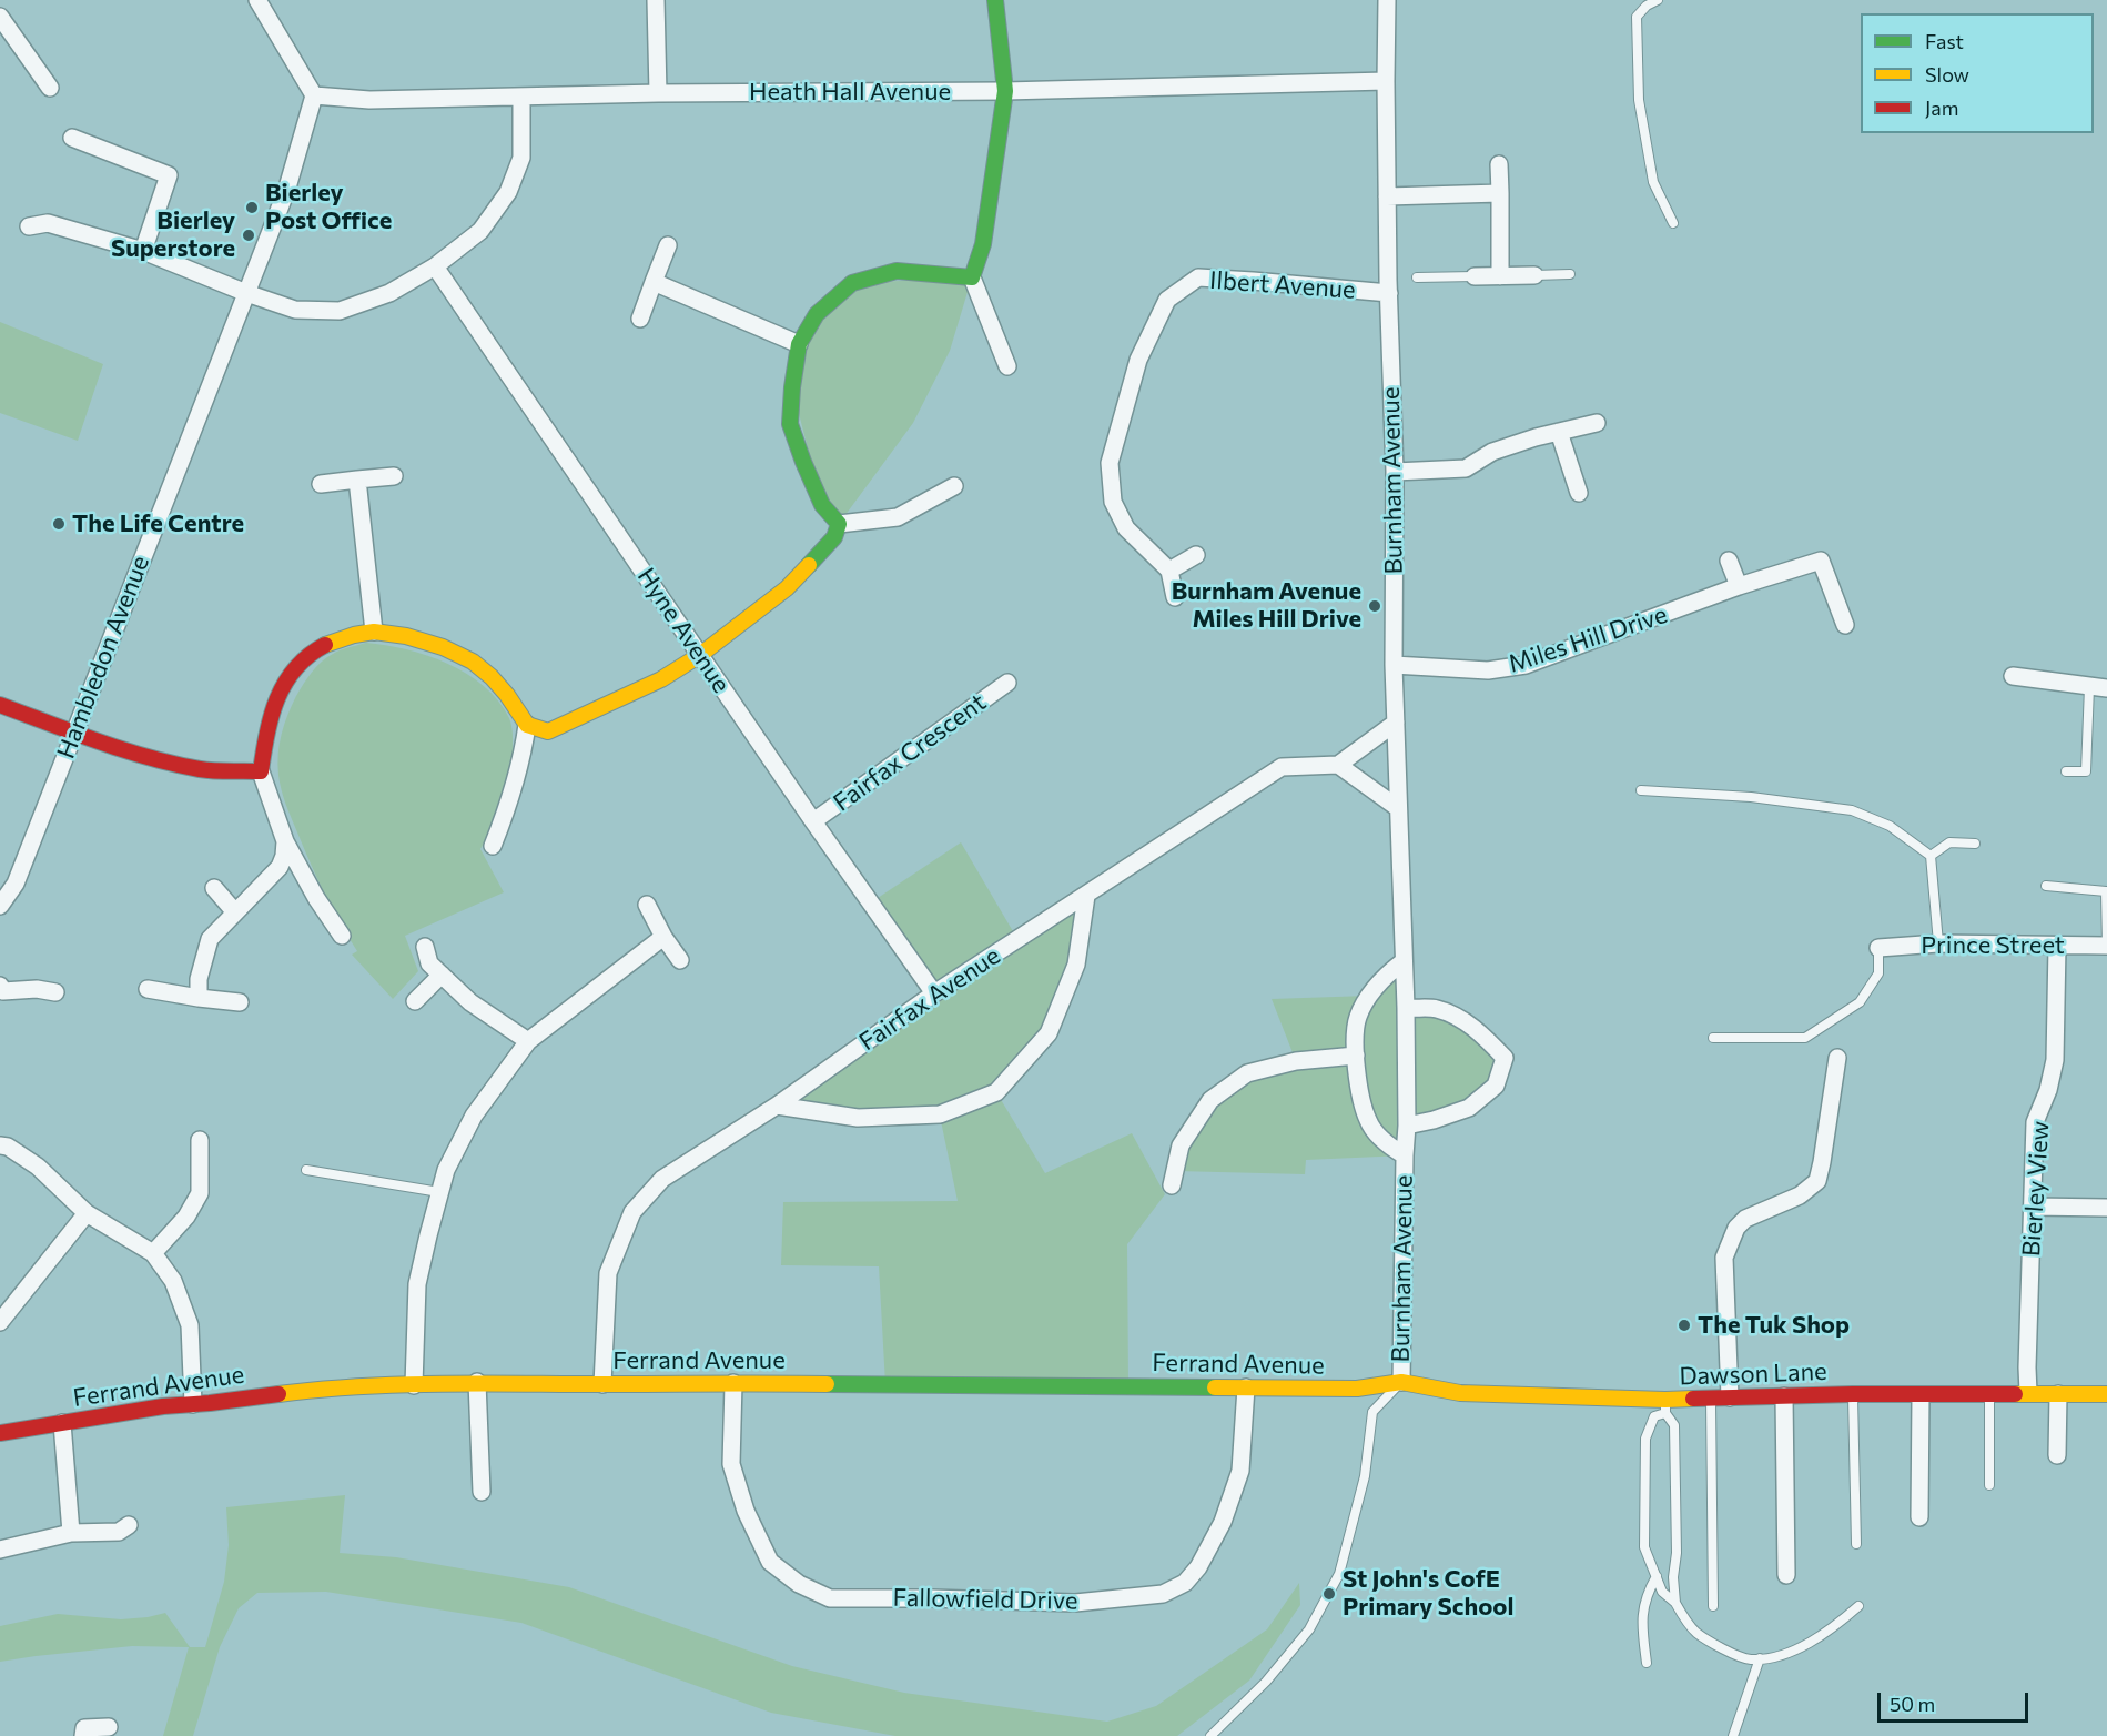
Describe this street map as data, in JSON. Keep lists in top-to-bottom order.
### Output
{
  "streets": {
    "street": [
      "Heath Hall Avenue",
      "Ilbert Avenue",
      "Burnham Avenue",
      "Hyne Avenue",
      "Miles Hill Drive",
      "Hambledon Avenue",
      "Fairfax Crescent",
      "Prince Street",
      "Fairfax Avenue",
      "Bierley View",
      "Ferrand Avenue",
      "Dawson Lane",
      "Fallowfield Drive"
    ]
  },
  "crossings": [
    ["Heath Hall Avenue", "Burnham Avenue"],
    ["Heath Hall Avenue", "Hambledon Avenue"],
    ["Ilbert Avenue", "Burnham Avenue"],
    ["Burnham Avenue", "Miles Hill Drive"],
    ["Burnham Avenue", "Ferrand Avenue"],
    ["Burnham Avenue", "Dawson Lane"],
    ["Hyne Avenue", "Fairfax Crescent"],
    ["Hyne Avenue", "Fairfax Avenue"],
    ["Prince Street", "Bierley View"],
    ["Fairfax Avenue", "Ferrand Avenue"],
    ["Bierley View", "Dawson Lane"],
    ["Ferrand Avenue", "Dawson Lane"],
    ["Ferrand Avenue", "Fallowfield Drive"]
  ],
  "places": [
    "Bierley Post Office",
    "Bierley Superstore",
    "The Life Centre",
    "Burnham Avenue Miles Hill Drive",
    "The Tuk Shop",
    "St John's CofE Primary School"
  ],
  "legend": ["Fast", "Slow", "Jam"],
  "scale_bar": "50 m"
}
